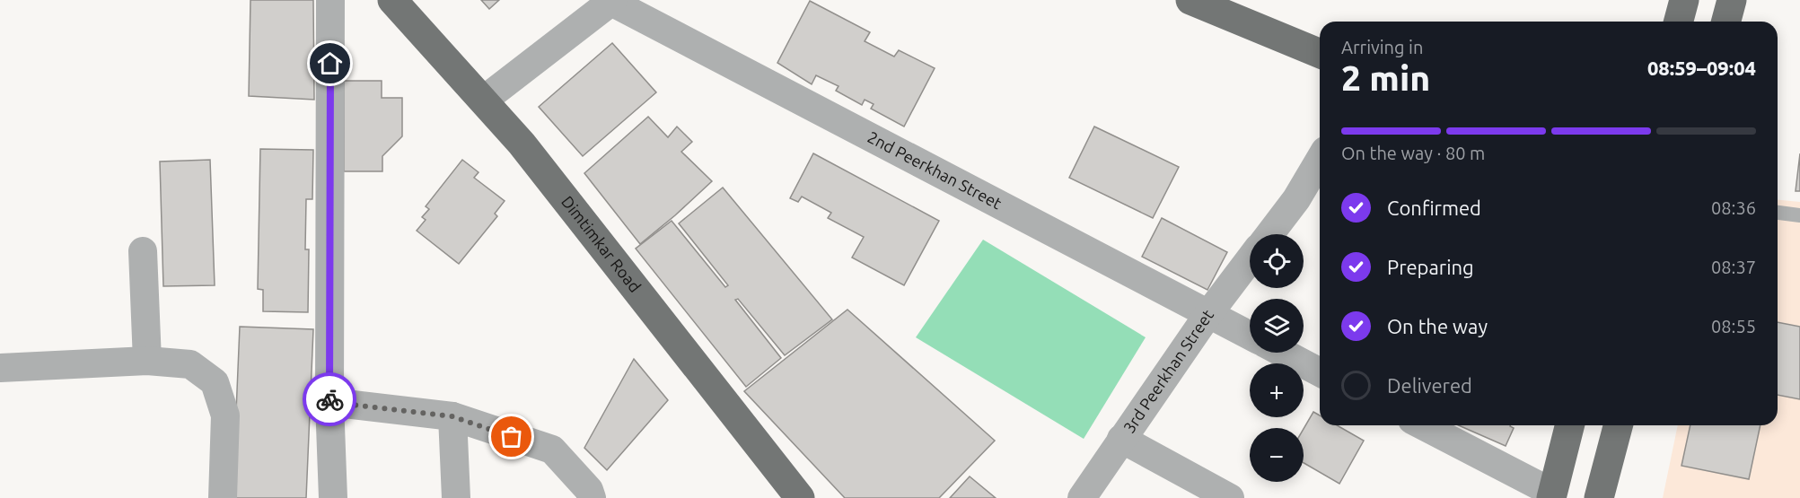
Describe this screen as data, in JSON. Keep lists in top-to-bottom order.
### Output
{
  "streets": {
    "main road": ["Dimtimkar Road"],
    "street": ["2nd Peerkhan Street", "3rd Peerkhan Street"]
  },
  "crossings": [
    ["2nd Peerkhan Street", "3rd Peerkhan Street"]
  ],
  "page": {
    "heading": ["2 min", "Arriving in", "08:59–09:04"],
    "bar": "On the way · 80 m",
    "list": [
      ["Confirmed", "08:36"],
      ["Preparing", "08:37"],
      ["On the way", "08:55"],
      "Delivered"
    ],
    "map_buttons": ["+", "−"]
  }
}
